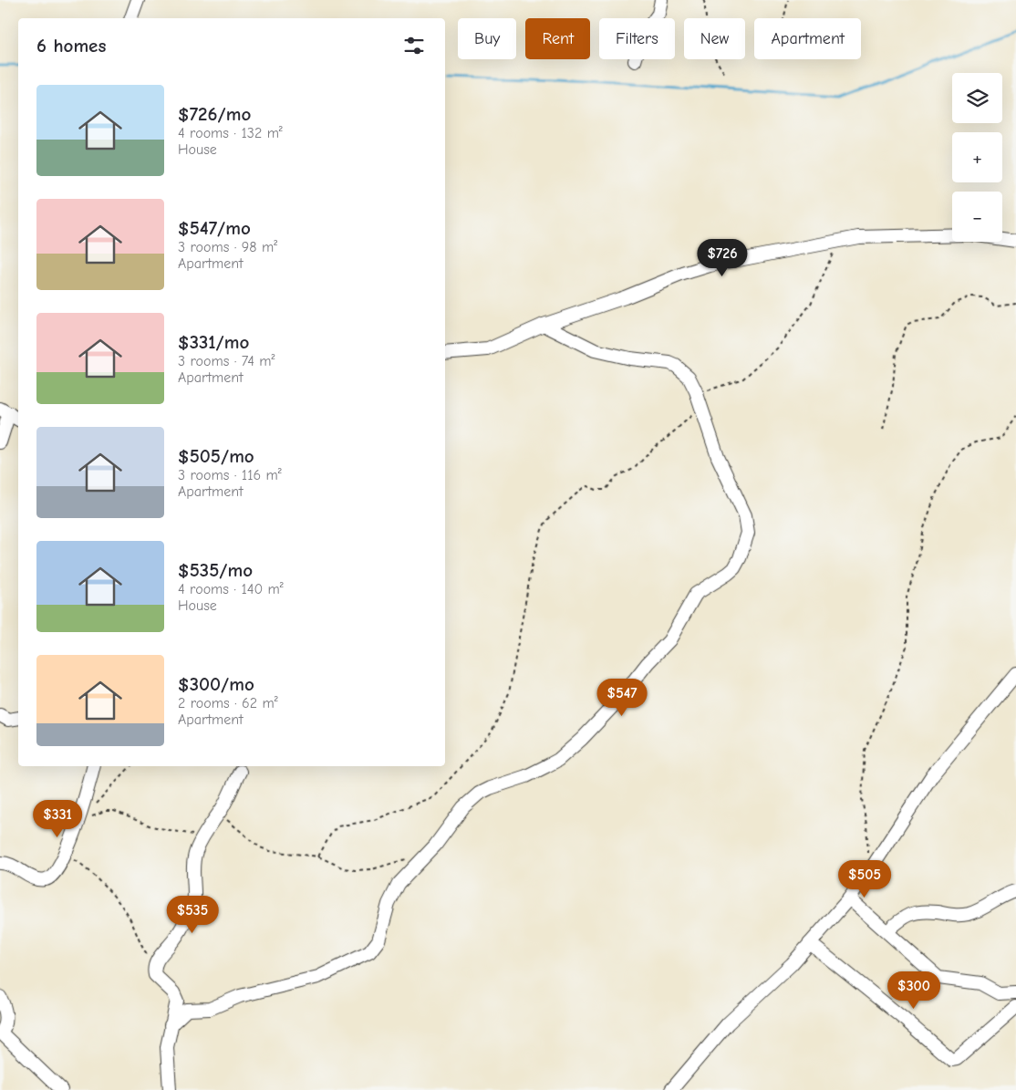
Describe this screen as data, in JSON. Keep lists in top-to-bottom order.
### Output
{
  "page": {
    "chip": [
      "Buy",
      "Rent",
      "Filters",
      "New",
      "Apartment"
    ],
    "heading": "6 homes",
    "map_buttons": ["+", "−"],
    "list": [
      {
        "name": "$726/mo",
        "note": "4 rooms · 132 m² · House"
      },
      {
        "name": "$547/mo",
        "note": "3 rooms · 98 m² · Apartment"
      },
      {
        "name": "$331/mo",
        "note": "3 rooms · 74 m² · Apartment"
      },
      {
        "name": "$505/mo",
        "note": "3 rooms · 116 m² · Apartment"
      },
      {
        "name": "$535/mo",
        "note": "4 rooms · 140 m² · House"
      },
      {
        "name": "$300/mo",
        "note": "2 rooms · 62 m² · Apartment"
      }
    ],
    "price": [
      "$726",
      "$547",
      "$331",
      "$505",
      "$535",
      "$300"
    ]
  }
}
